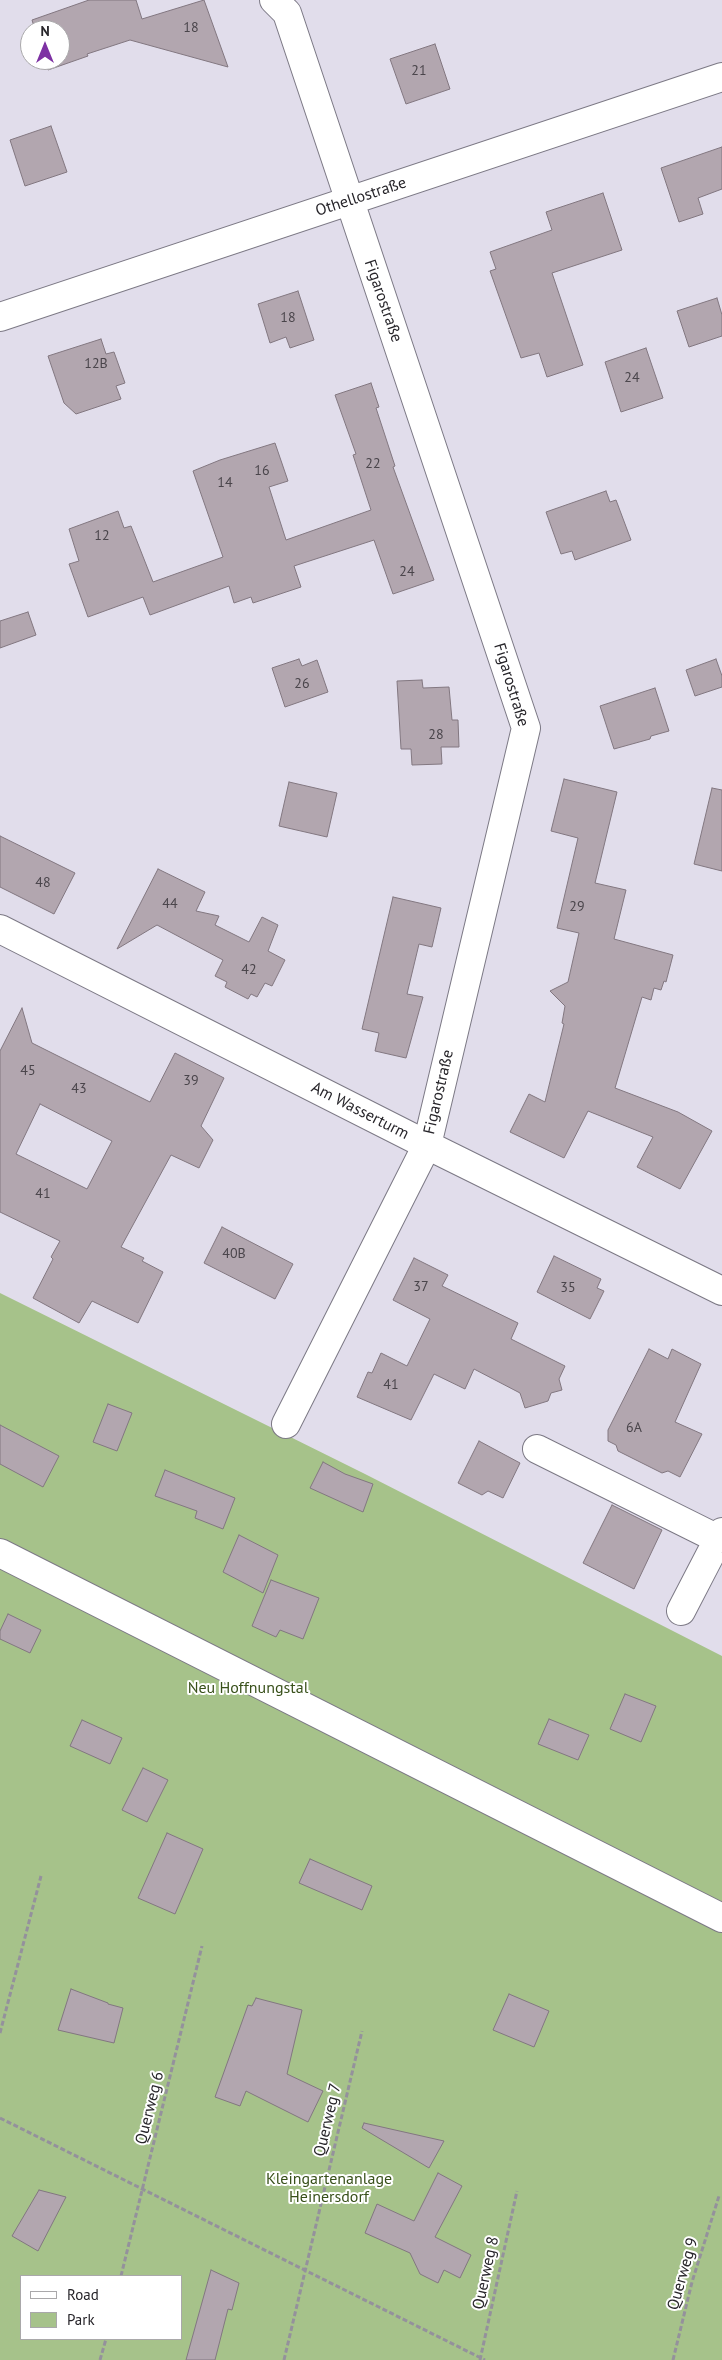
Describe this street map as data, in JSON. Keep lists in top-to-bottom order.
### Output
{
  "streets": {
    "street": ["Othellostraße", "Figarostraße", "Am Wasserturm"],
    "path": [
      "Querweg 6",
      "Querweg 7",
      "Querweg 8",
      "Querweg 9"
    ]
  },
  "crossings": [
    ["Othellostraße", "Figarostraße"],
    ["Figarostraße", "Am Wasserturm"]
  ],
  "parks": ["Neu Hoffnungstal", "Kleingartenanlage Heinersdorf"],
  "house_numbers": [
    "18",
    "21",
    "18",
    "12B",
    "24",
    "22",
    "16",
    "14",
    "12",
    "24",
    "26",
    "28",
    "48",
    "44",
    "29",
    "42",
    "45",
    "39",
    "43",
    "41",
    "40B",
    "37",
    "35",
    "41",
    "6A"
  ],
  "legend": ["Road", "Park"],
  "north": "top"
}
